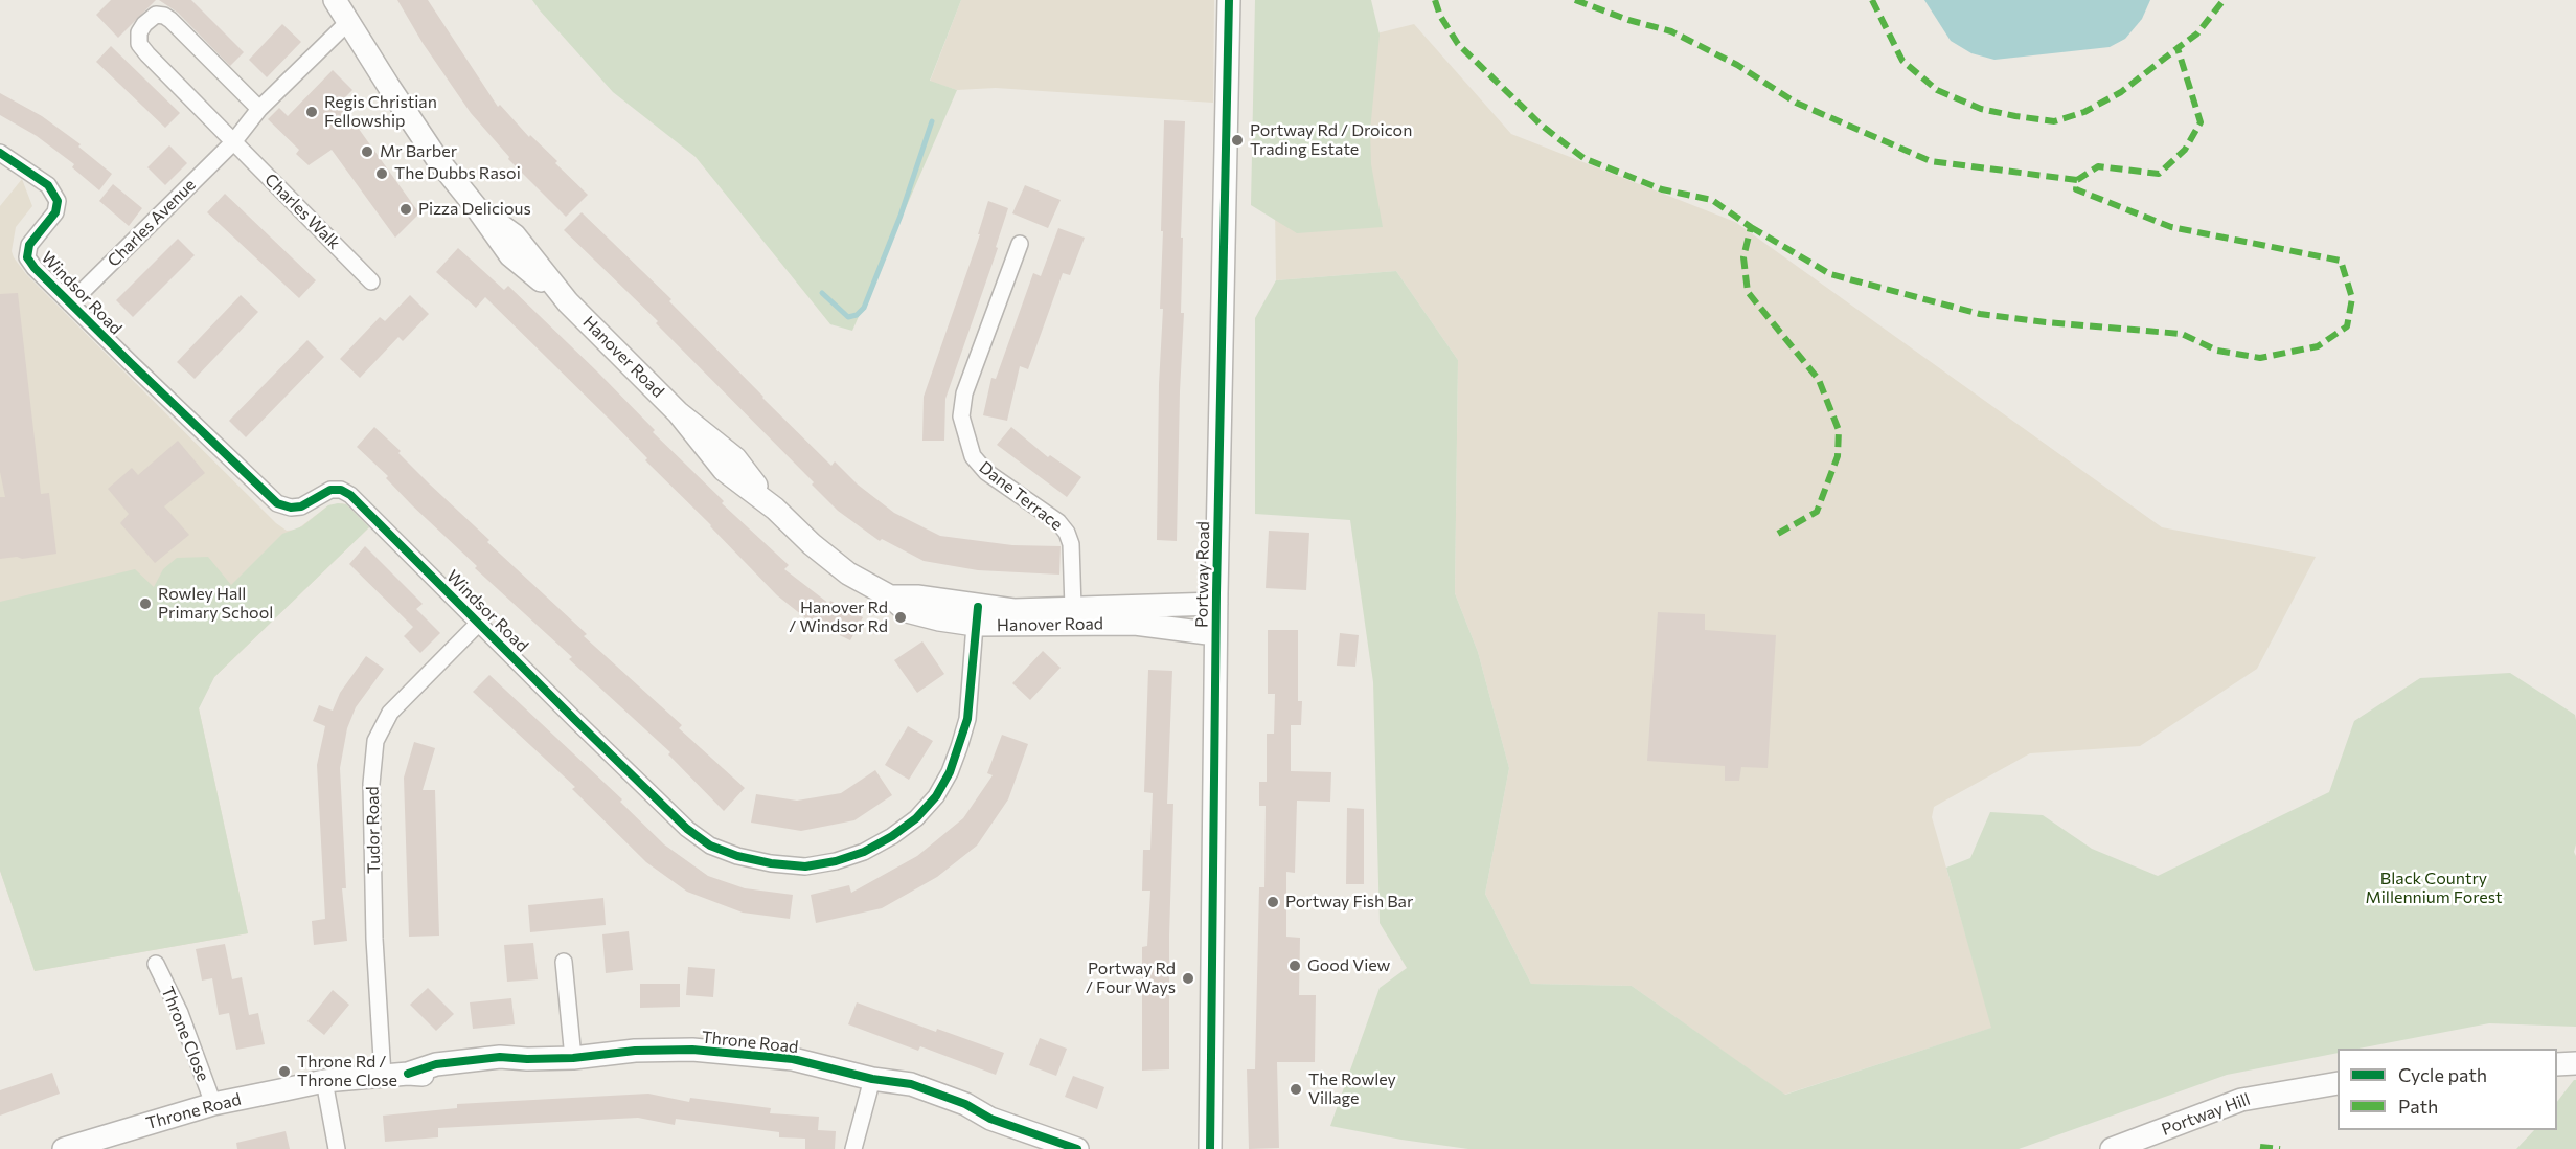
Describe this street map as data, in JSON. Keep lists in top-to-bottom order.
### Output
{
  "streets": {
    "street": [
      "Charles Walk",
      "Charles Avenue",
      "Windsor Road",
      "Hanover Road",
      "Dane Terrace",
      "Portway Road",
      "Tudor Road",
      "Throne Close",
      "Throne Road",
      "Portway Hill"
    ]
  },
  "crossings": [
    ["Charles Walk", "Charles Avenue"],
    ["Charles Avenue", "Windsor Road"],
    ["Charles Avenue", "Hanover Road"],
    ["Windsor Road", "Hanover Road"],
    ["Windsor Road", "Tudor Road"],
    ["Hanover Road", "Dane Terrace"],
    ["Hanover Road", "Portway Road"],
    ["Tudor Road", "Throne Road"],
    ["Throne Close", "Throne Road"]
  ],
  "parks": ["Black Country Millennium Forest"],
  "places": [
    "Regis Christian Fellowship",
    "Portway Rd / Droicon Trading Estate",
    "Mr Barber",
    "The Dubbs Rasoi",
    "Pizza Delicious",
    "Rowley Hall Primary School",
    "Hanover Rd / Windsor Rd",
    "Portway Fish Bar",
    "Good View",
    "Portway Rd / Four Ways",
    "Throne Rd / Throne Close",
    "The Rowley Village"
  ],
  "legend": ["Cycle path", "Path"]
}
